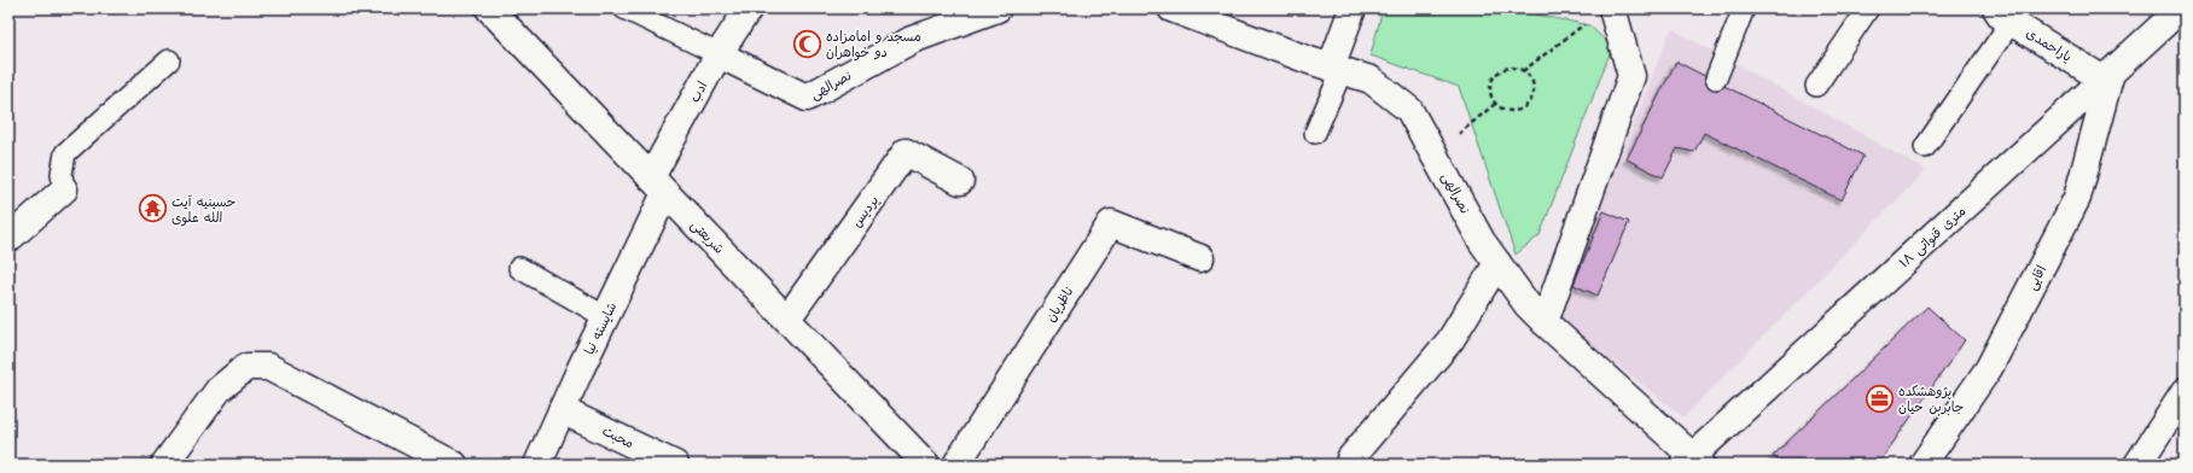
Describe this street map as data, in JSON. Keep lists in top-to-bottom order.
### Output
{
  "streets": {
    "street": [
      "یاراحمدی",
      "نصرالهی",
      "ادب",
      "پردیس",
      "شریعتی",
      "۱۸ متری قنواتی",
      "اقایی",
      "ناظریان",
      "شایسته نیا",
      "محبت"
    ]
  },
  "crossings": [
    ["یاراحمدی", "۱۸ متری قنواتی"],
    ["یاراحمدی", "اقایی"],
    ["نصرالهی", "ادب"],
    ["نصرالهی", "۱۸ متری قنواتی"],
    ["ادب", "شریعتی"],
    ["ادب", "شایسته نیا"],
    ["پردیس", "شریعتی"],
    ["شریعتی", "شایسته نیا"],
    ["۱۸ متری قنواتی", "اقایی"],
    ["شایسته نیا", "محبت"]
  ],
  "places": {
    "mosque": ["مسجد و امامزاده دو خواهران"],
    "temple": ["حسینیه آیت الله علوی"],
    "office": ["پژوهشکده جابربن حیان"]
  }
}
